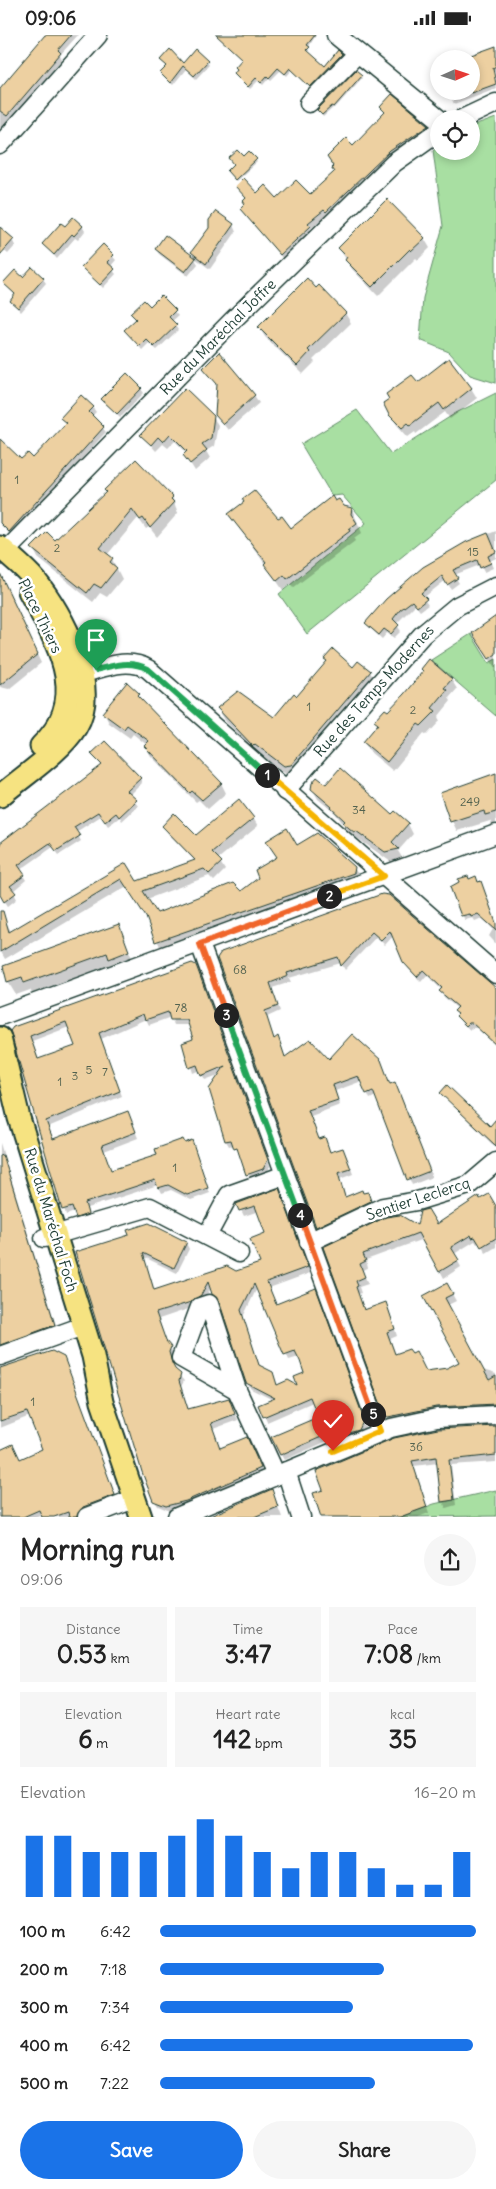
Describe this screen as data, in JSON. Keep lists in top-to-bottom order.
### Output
{
  "streets": {
    "main road": ["Place Thiers", "Rue du Maréchal Foch"],
    "street": ["Rue du Maréchal Joffre", "Rue des Temps Modernes", "Sentier Leclercq"]
  },
  "crossings": [
    ["Rue du Maréchal Joffre", "Place Thiers"]
  ],
  "house_numbers": [
    "1",
    "2",
    "15",
    "1",
    "2",
    "249",
    "34",
    "68",
    "78",
    "5",
    "7",
    "3",
    "1",
    "1",
    "1",
    "36"
  ],
  "north": "right",
  "page": {
    "status": "09:06",
    "pins": [
      "1",
      "2",
      "3",
      "4",
      "5"
    ],
    "heading": ["Morning run", "09:06"],
    "stats": [
      ["Distance", "0.53 km"],
      ["Time", "3:47"],
      ["Pace", "7:08 /km"],
      ["Elevation", "6 m"],
      ["Heart rate", "142 bpm"],
      ["kcal", "35"]
    ],
    "chart": ["Elevation", "16–20 m"],
    "list": [
      {
        "name": "100 m",
        "note": "6:42"
      },
      {
        "name": "200 m",
        "note": "7:18"
      },
      {
        "name": "300 m",
        "note": "7:34"
      },
      {
        "name": "400 m",
        "note": "6:42"
      },
      {
        "name": "500 m",
        "note": "7:22"
      }
    ],
    "buttons": ["Save", "Share"]
  }
}
